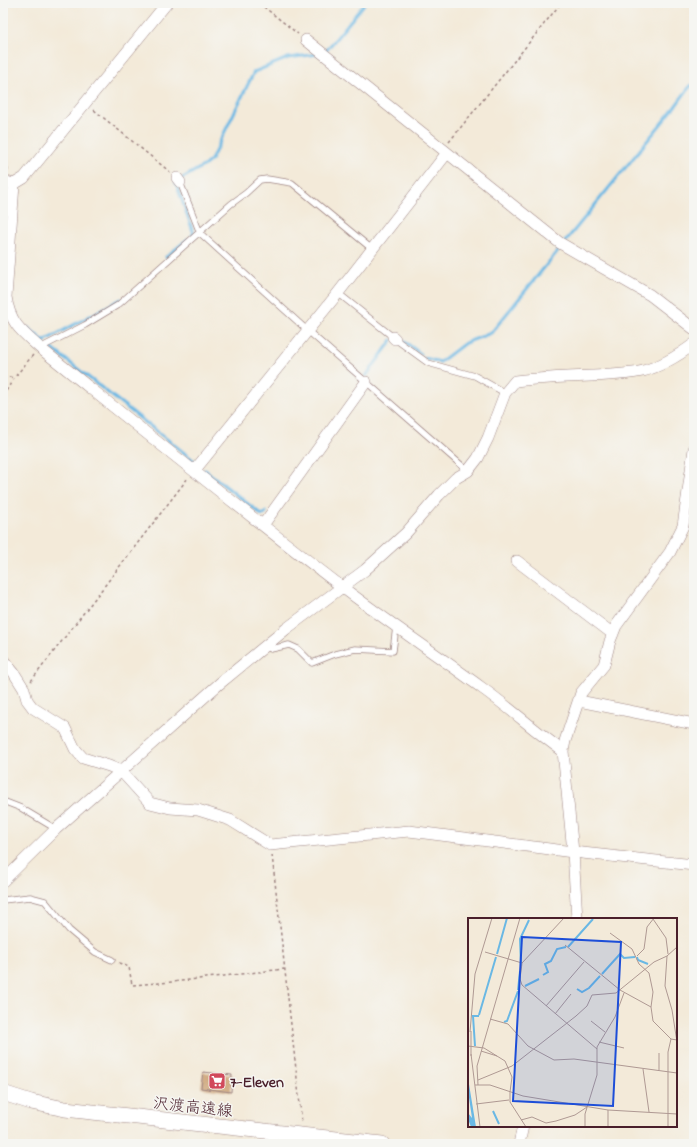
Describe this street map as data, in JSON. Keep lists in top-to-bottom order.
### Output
{
  "streets": {
    "main road": ["沢渡高遠線"]
  },
  "places": {
    "supermarket": ["7-Eleven"]
  }
}
